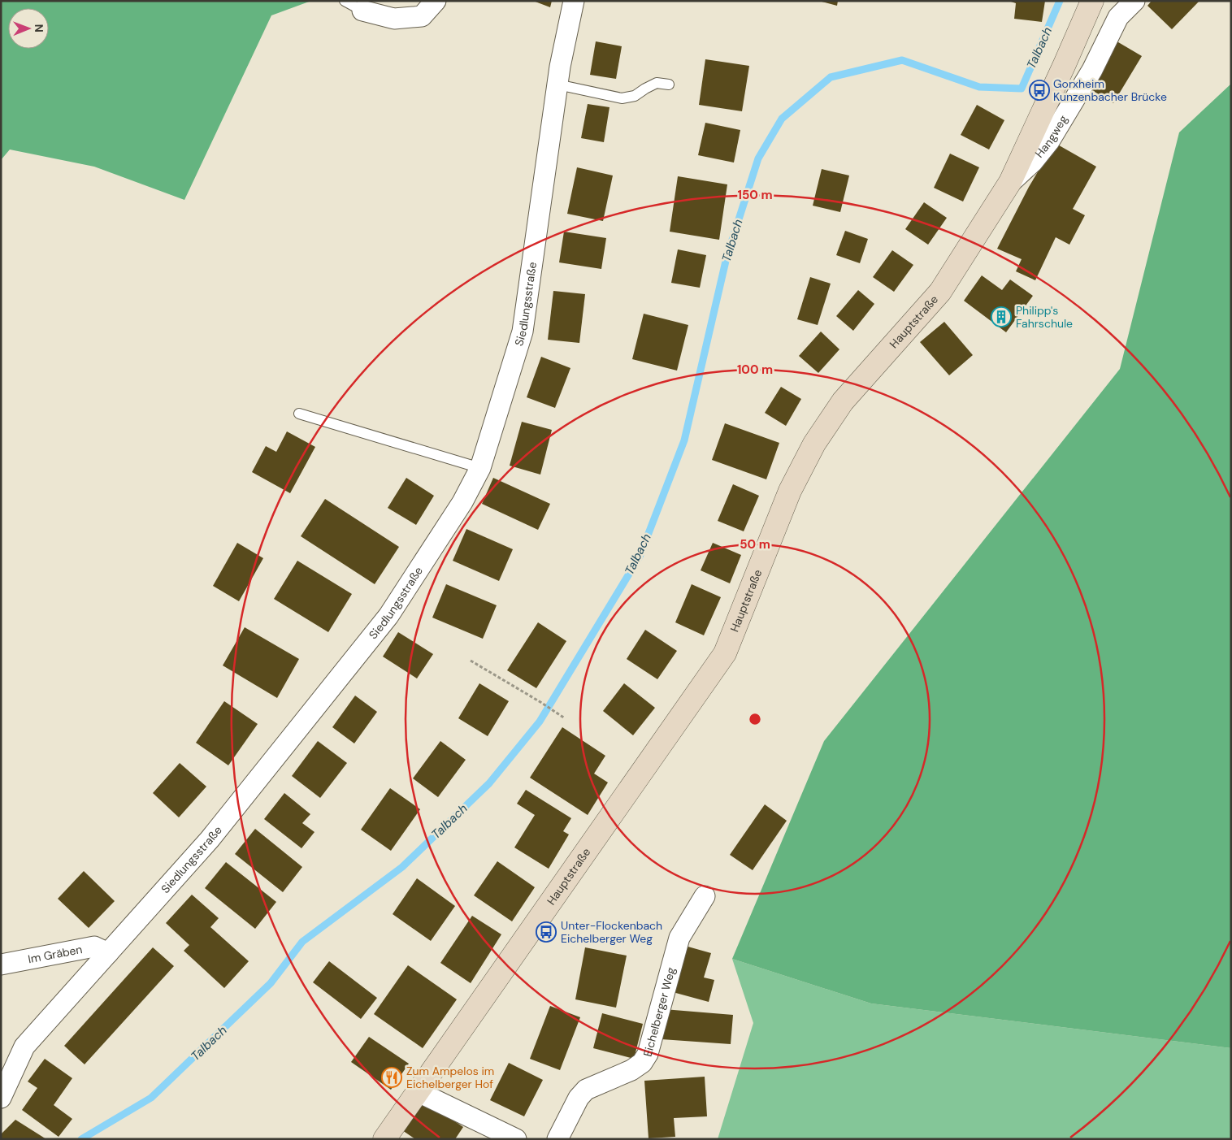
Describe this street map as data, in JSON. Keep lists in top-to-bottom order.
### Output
{
  "streets": {
    "main road": ["Hauptstraße"],
    "street": [
      "Hangweg",
      "Siedlungsstraße",
      "Im Gräben",
      "Eichelberger Weg"
    ]
  },
  "crossings": [
    ["Hangweg", "Hauptstraße"],
    ["Siedlungsstraße", "Im Gräben"]
  ],
  "water": ["Talbach"],
  "places": {
    "bus stop": ["Gorxheim Kunzenbacher Brücke", "Unter-Flockenbach Eichelberger Weg"],
    "building": ["Philipp's Fahrschule"],
    "restaurant": ["Zum Ampelos im Eichelberger Hof"]
  },
  "north": "right",
  "rings": ["150 m", "100 m", "50 m"]
}
